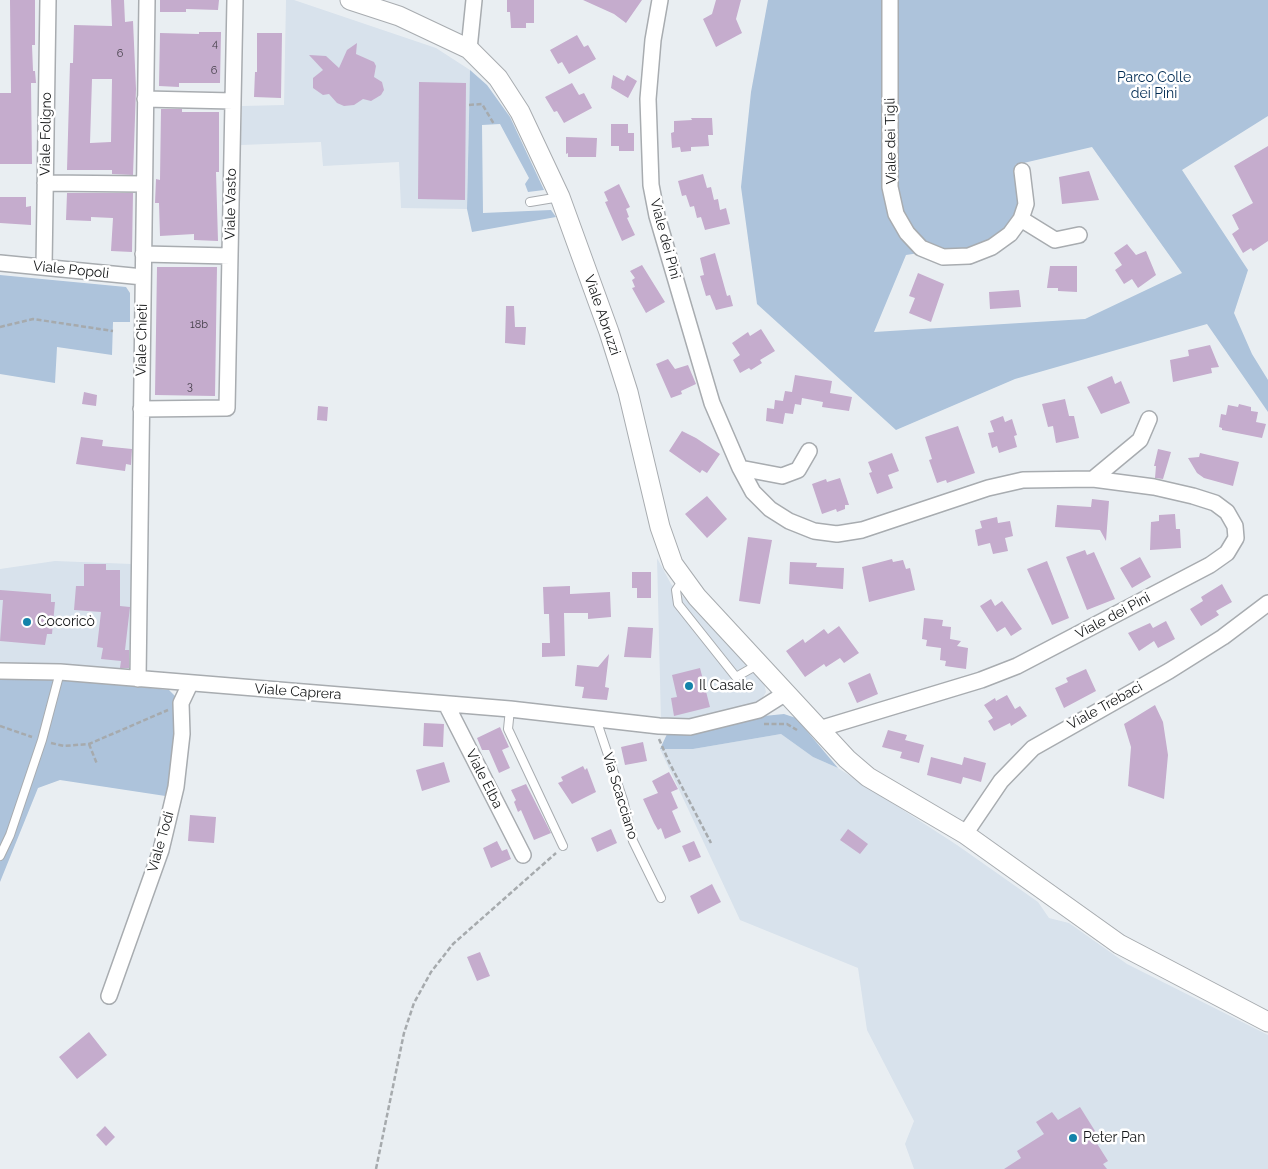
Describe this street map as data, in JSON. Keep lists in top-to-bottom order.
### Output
{
  "streets": {
    "street": [
      "Viale Foligno",
      "Viale dei Tigli",
      "Viale Vasto",
      "Viale dei Pini",
      "Viale Popoli",
      "Viale Abruzzi",
      "Viale Chieti",
      "Viale Caprera",
      "Viale Trebaci",
      "Viale Elba",
      "Viale Todi"
    ],
    "lane": ["Via Scacciano"]
  },
  "crossings": [
    ["Viale Foligno", "Viale Popoli"],
    ["Viale Vasto", "Viale Chieti"],
    ["Viale dei Pini", "Viale Abruzzi"],
    ["Viale Popoli", "Viale Chieti"],
    ["Viale Abruzzi", "Viale Caprera"],
    ["Viale Abruzzi", "Viale Trebaci"],
    ["Viale Chieti", "Viale Caprera"],
    ["Viale Caprera", "Viale Elba"],
    ["Viale Caprera", "Via Scacciano"],
    ["Viale Caprera", "Viale Todi"]
  ],
  "parks": ["Parco Colle dei Pini"],
  "places": ["Cocoricò", "Il Casale", "Peter Pan"],
  "house_numbers": [
    "4",
    "6",
    "6",
    "18b",
    "3"
  ]
}
